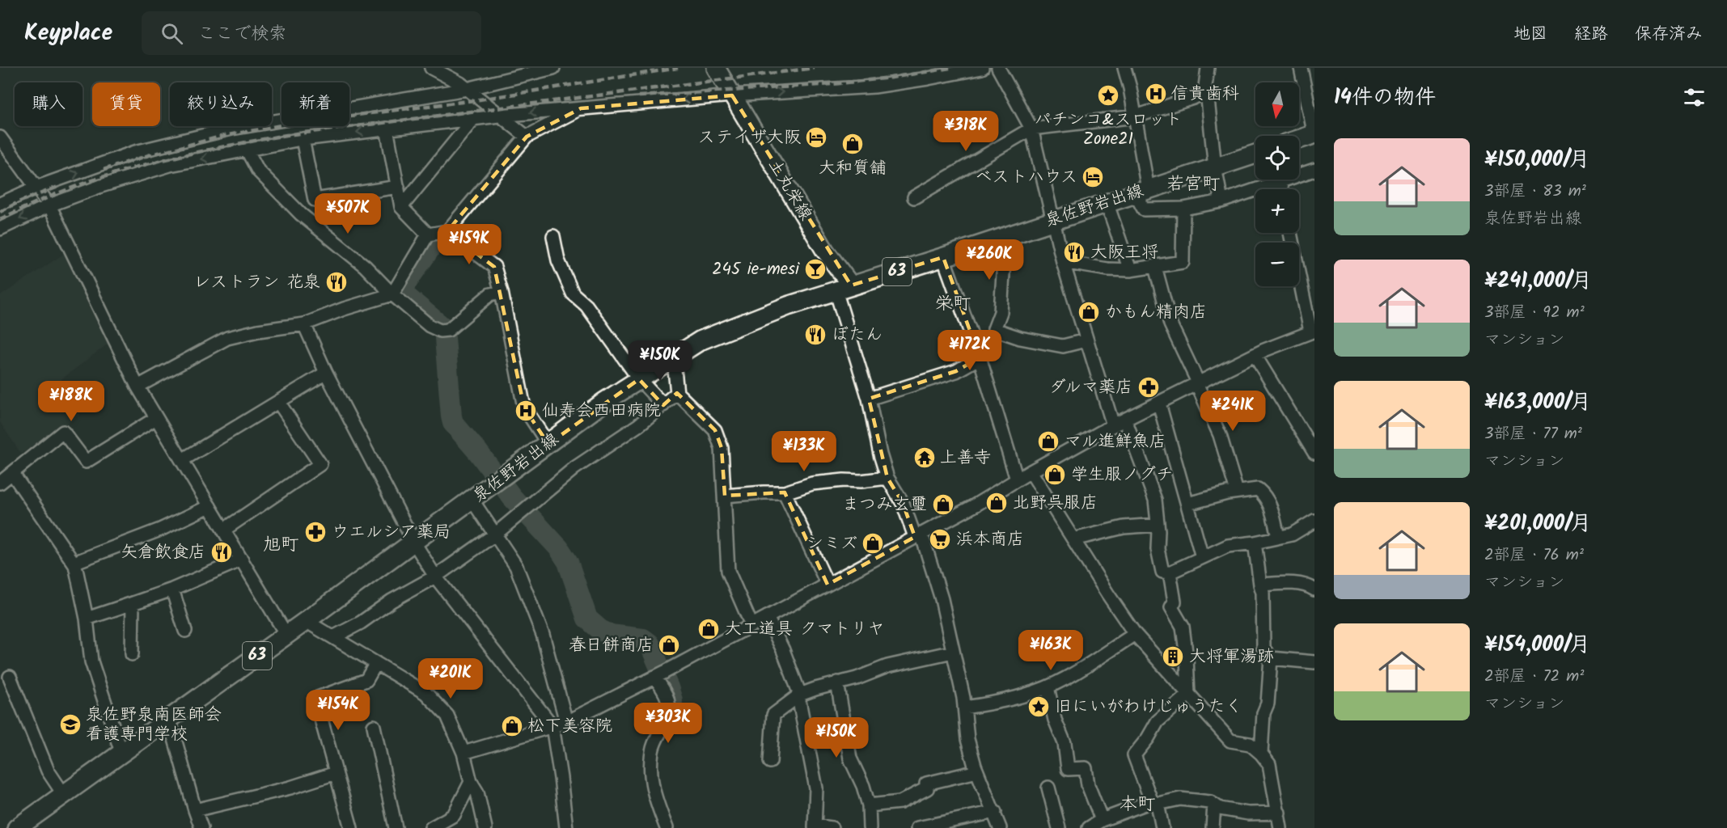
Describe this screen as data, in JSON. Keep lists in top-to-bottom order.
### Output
{
  "streets": {
    "main road": ["土丸栄線", "泉佐野岩出線", "63"]
  },
  "crossings": [
    ["土丸栄線", "泉佐野岩出線"]
  ],
  "districts": [
    "若宮町",
    "栄町",
    "旭町",
    "本町"
  ],
  "places": {
    "hospital": ["信貴歯科", "仙寿会西田病院"],
    "place": ["パチンコ&スロット Zone21", "旧にいがわけじゅうたく"],
    "hotel": ["ステイザ大阪", "ベストハウス"],
    "shop": [
      "大和質舗",
      "かもん精肉店",
      "マル進鮮魚店",
      "学生服ノグチ",
      "北野呉服店",
      "まつみ玄璽",
      "シミズ",
      "大工道具 クマトリヤ",
      "春日餅商店",
      "松下美容院"
    ],
    "restaurant": [
      "大阪王将",
      "レストラン 花泉",
      "ぼたん",
      "矢倉飲食店"
    ],
    "bar": ["245 ie-mesi"],
    "pharmacy": ["ダルマ薬店", "ウエルシア薬局"],
    "temple": ["上善寺"],
    "supermarket": ["浜本商店"],
    "building": ["大将軍湯跡"],
    "school or university": ["泉佐野泉南医師会 看護専門学校"]
  },
  "north": "bottom",
  "page": {
    "header": "Keyplace",
    "search": "ここで検索",
    "nav": ["地図", "経路", "保存済み"],
    "heading": "14件の物件",
    "map_buttons": ["+", "−"],
    "chip": [
      "購入",
      "賃貸",
      "絞り込み",
      "新着"
    ],
    "price": [
      "¥318K",
      "¥507K",
      "¥159K",
      "¥260K",
      "¥172K",
      "¥150K",
      "¥188K",
      "¥241K",
      "¥133K",
      "¥163K",
      "¥201K",
      "¥154K",
      "¥303K",
      "¥150K"
    ],
    "list": [
      {
        "name": "¥150,000/月",
        "note": "3部屋 · 83 m² · 泉佐野岩出線"
      },
      {
        "name": "¥241,000/月",
        "note": "3部屋 · 92 m² · マンション"
      },
      {
        "name": "¥163,000/月",
        "note": "3部屋 · 77 m² · マンション"
      },
      {
        "name": "¥201,000/月",
        "note": "2部屋 · 76 m² · マンション"
      },
      {
        "name": "¥154,000/月",
        "note": "2部屋 · 72 m² · マンション"
      }
    ]
  }
}
